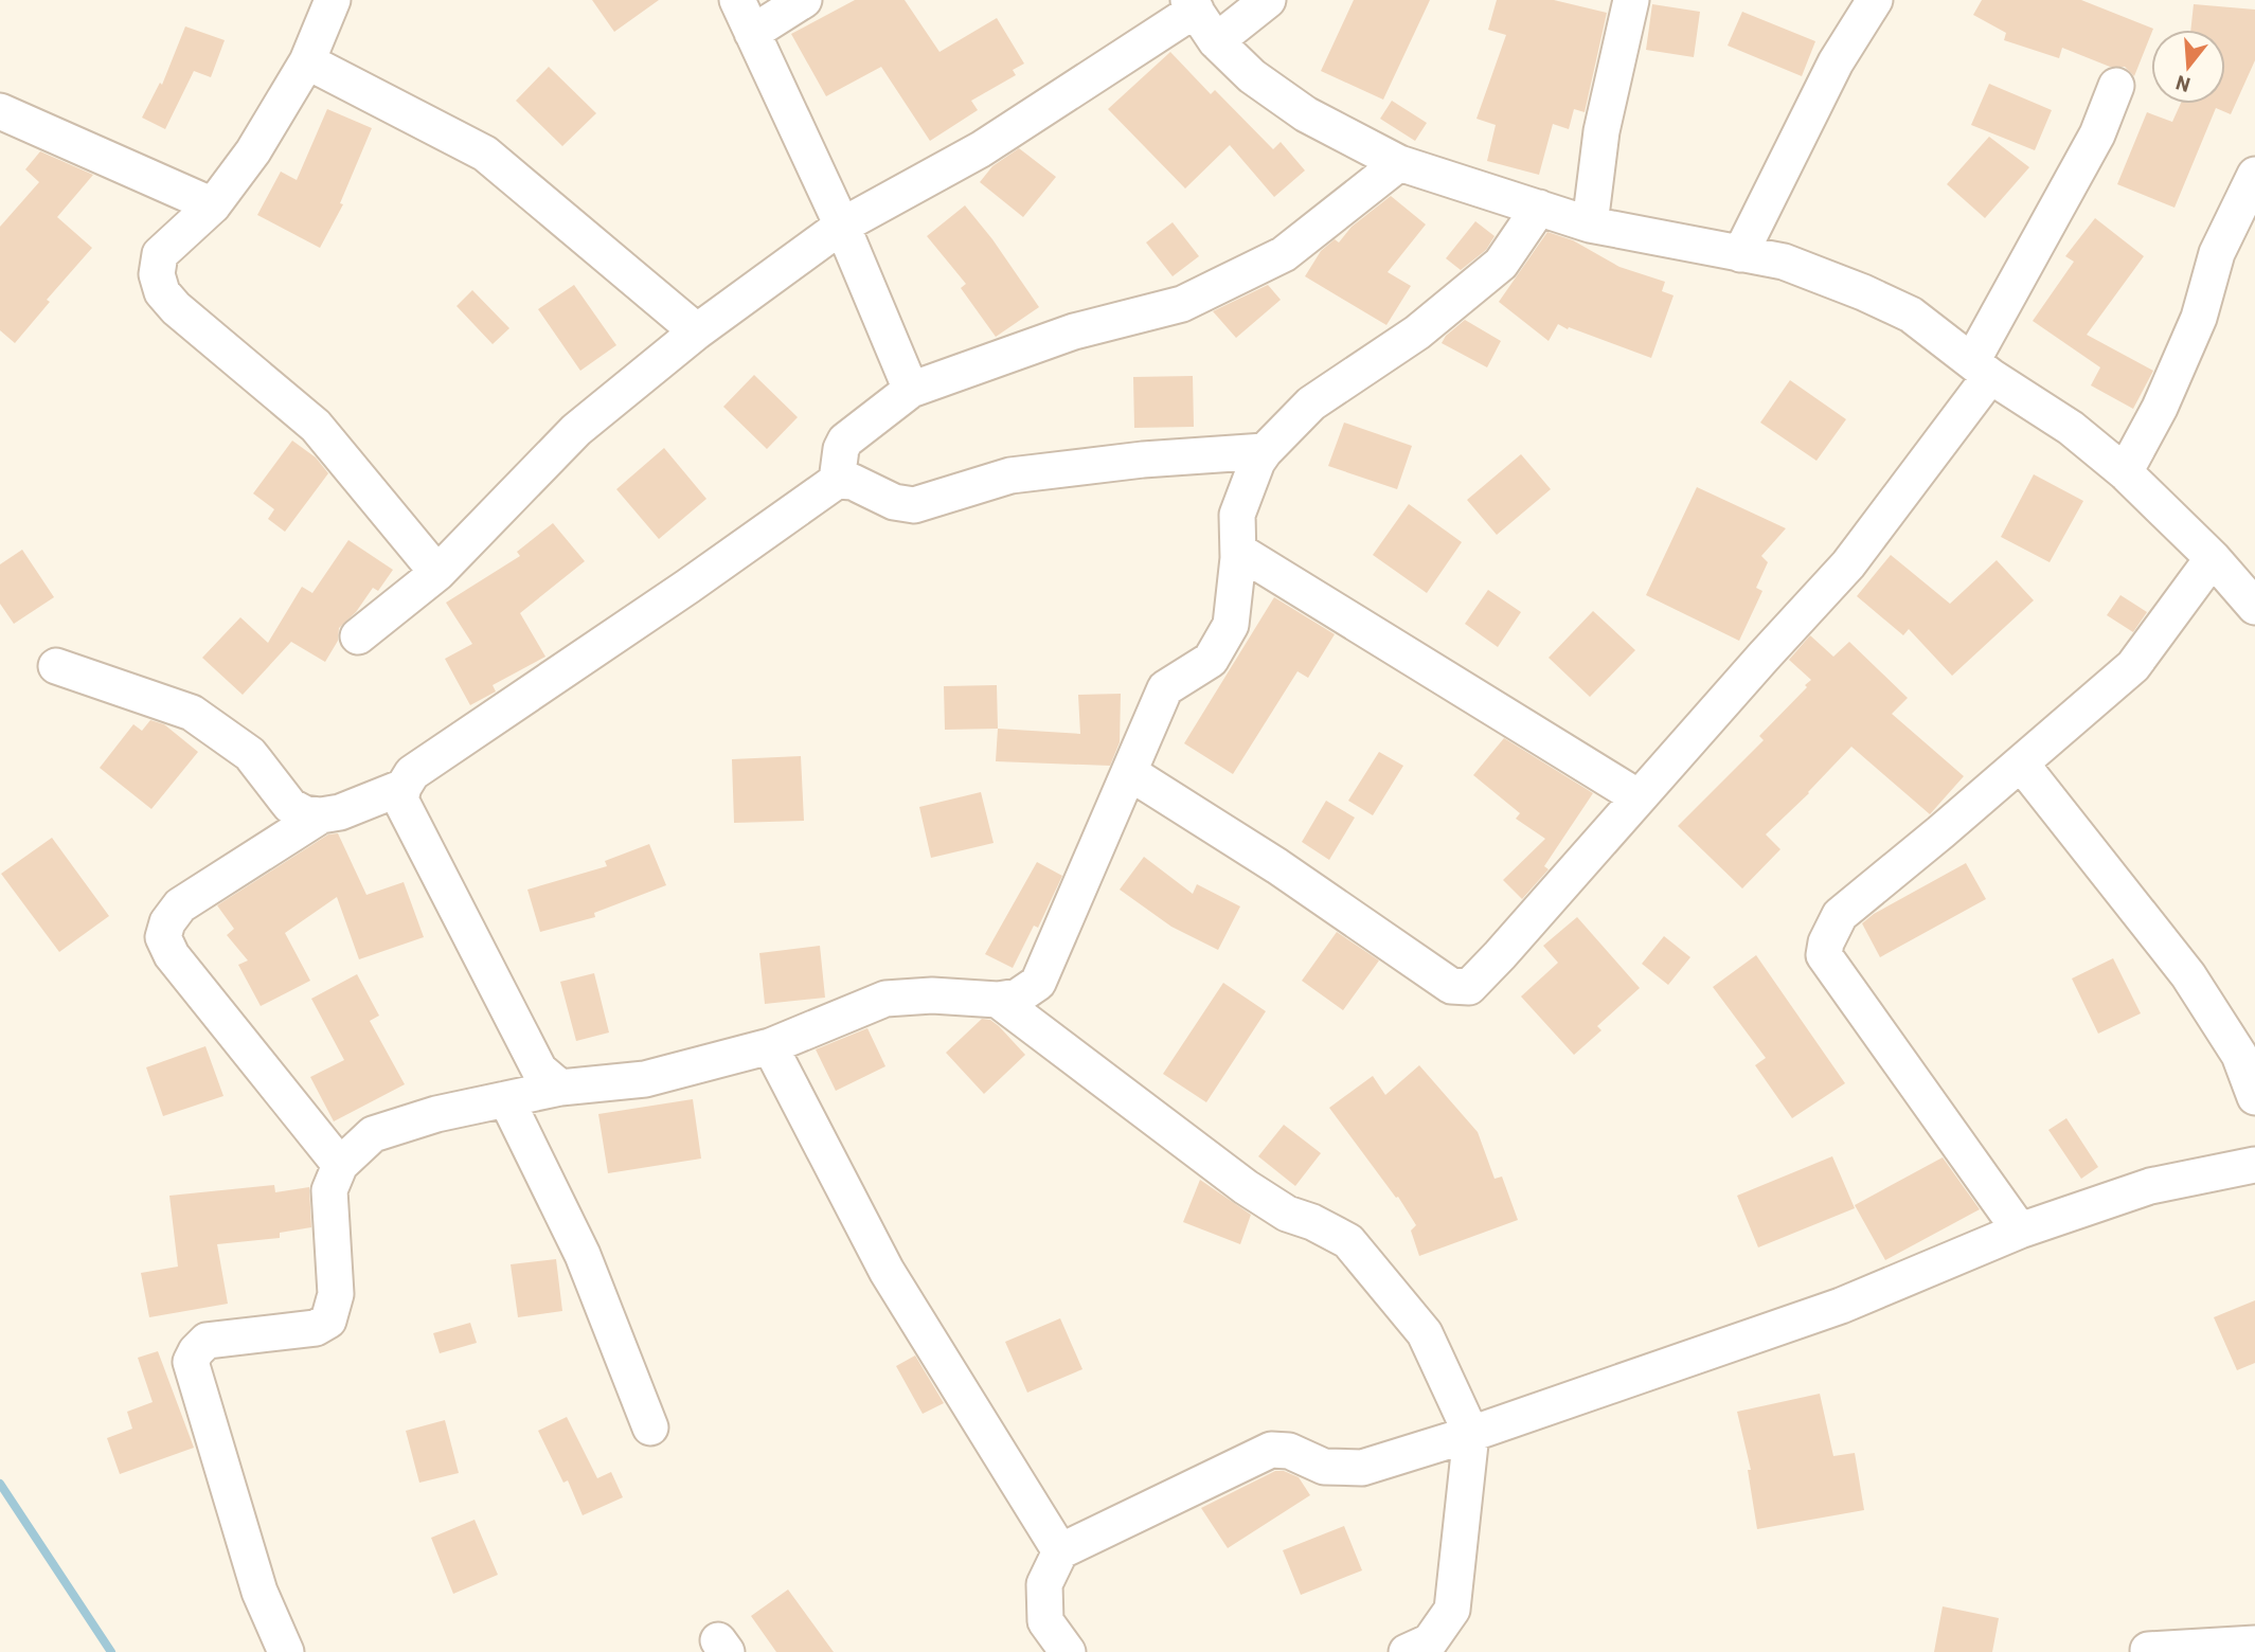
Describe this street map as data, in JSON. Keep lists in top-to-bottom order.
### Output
{
  "north": "bottom"
}
